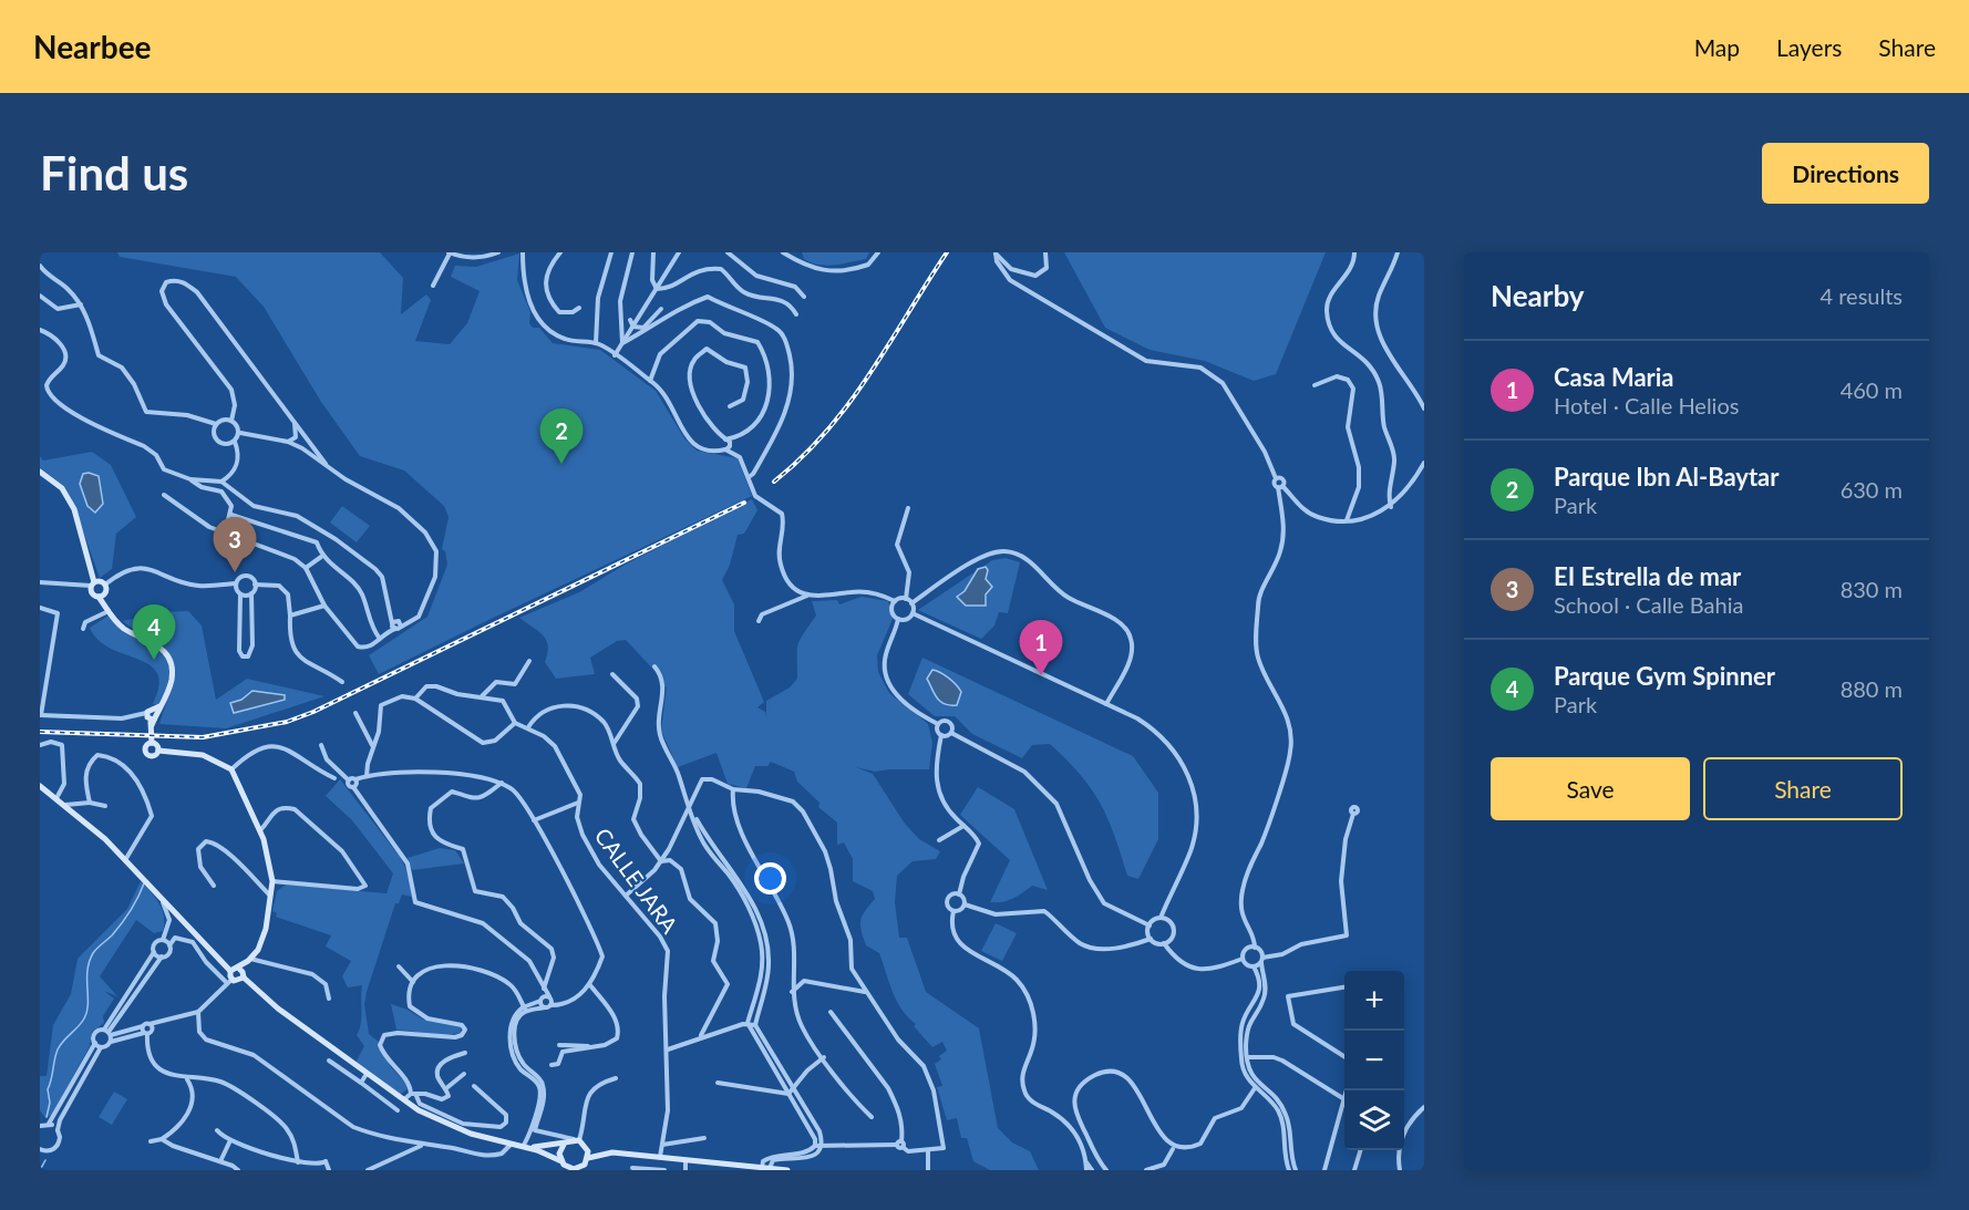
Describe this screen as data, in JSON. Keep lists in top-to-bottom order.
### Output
{
  "streets": {
    "street": ["CALLE JARA"]
  },
  "page": {
    "header": "Nearbee",
    "nav": ["Map", "Layers", "Share"],
    "buttons": [
      "Directions",
      ["Save", "Share"]
    ],
    "title": "Find us",
    "heading": ["Nearby", "4 results"],
    "list": [
      {
        "mark": "1",
        "name": "Casa Maria",
        "note": "Hotel · Calle Helios",
        "value": "460 m"
      },
      {
        "mark": "2",
        "name": "Parque Ibn Al-Baytar",
        "note": "Park",
        "value": "630 m"
      },
      {
        "mark": "3",
        "name": "EI Estrella de mar",
        "note": "School · Calle Bahia",
        "value": "830 m"
      },
      {
        "mark": "4",
        "name": "Parque Gym Spinner",
        "note": "Park",
        "value": "880 m"
      }
    ],
    "pins": [
      "2",
      "3",
      "4",
      "1"
    ],
    "map_buttons": ["+", "−"]
  }
}
